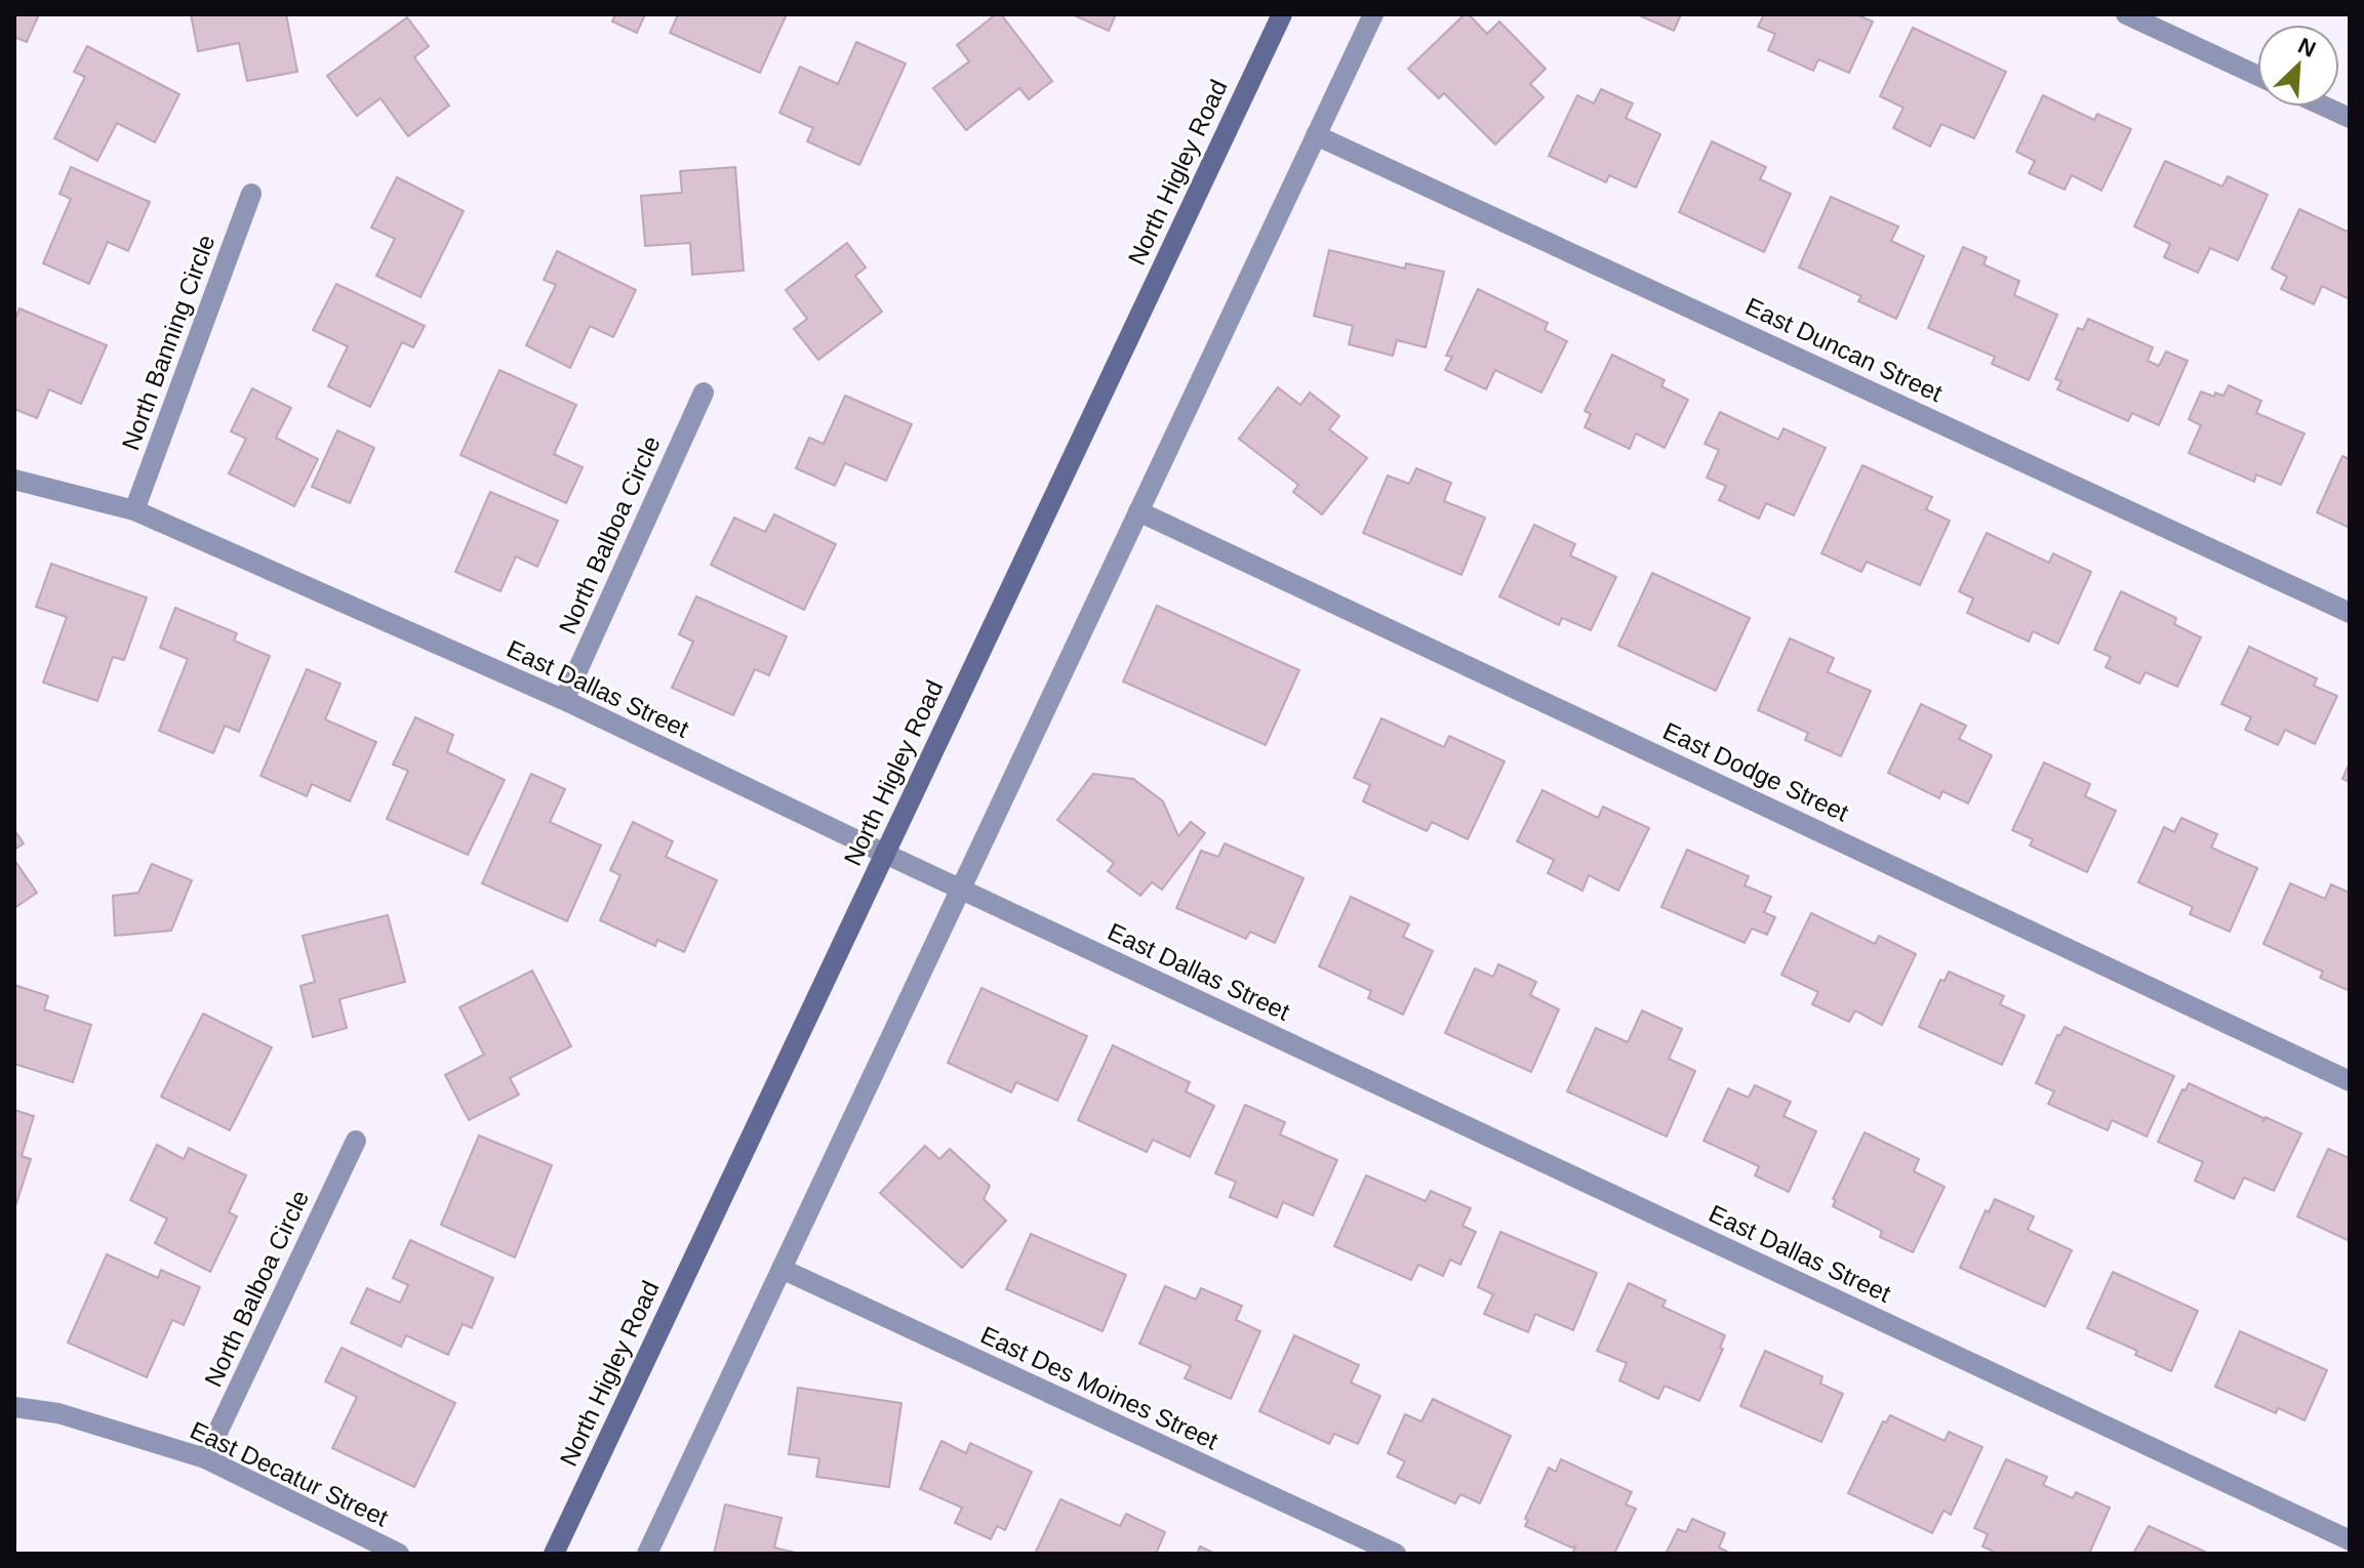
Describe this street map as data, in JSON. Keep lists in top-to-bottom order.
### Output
{
  "streets": {
    "main road": ["North Higley Road"],
    "street": [
      "North Banning Circle",
      "East Duncan Street",
      "North Balboa Circle",
      "East Dallas Street",
      "East Dodge Street",
      "East Des Moines Street",
      "East Decatur Street"
    ]
  },
  "crossings": [
    ["North Higley Road", "East Dallas Street"],
    ["North Banning Circle", "East Dallas Street"],
    ["North Balboa Circle", "East Dallas Street"],
    ["North Balboa Circle", "East Decatur Street"]
  ],
  "north": "top right"
}
